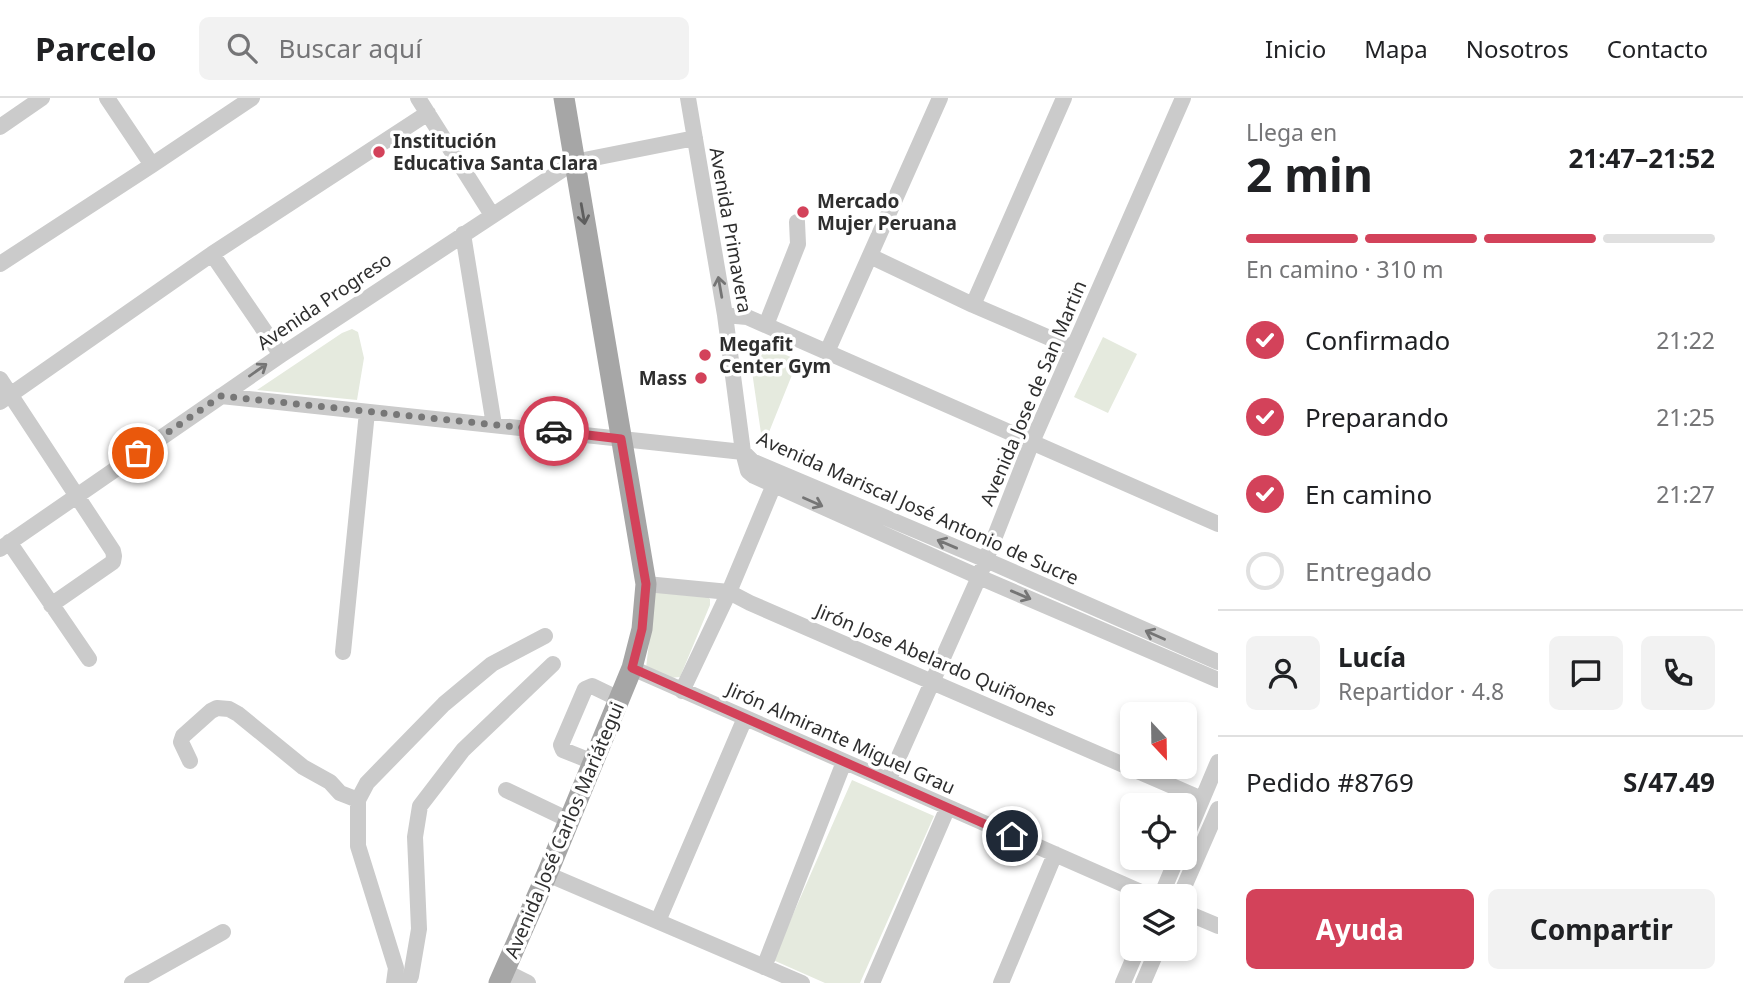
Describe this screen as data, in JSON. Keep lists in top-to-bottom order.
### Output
{
  "streets": {
    "main road": ["Avenida José Carlos Mariátegui"],
    "street": [
      "Avenida Primavera",
      "Avenida Progreso",
      "Avenida Jose de San Martin",
      "Avenida Mariscal José Antonio de Sucre",
      "Jirón Jose Abelardo Quiñones",
      "Jirón Almirante Miguel Grau"
    ]
  },
  "crossings": [
    ["Avenida Primavera", "Avenida Progreso"],
    ["Avenida Primavera", "Avenida Mariscal José Antonio de Sucre"],
    ["Avenida Progreso", "Avenida José Carlos Mariátegui"],
    ["Avenida Jose de San Martin", "Avenida Mariscal José Antonio de Sucre"],
    ["Avenida Jose de San Martin", "Jirón Jose Abelardo Quiñones"],
    ["Avenida Jose de San Martin", "Jirón Almirante Miguel Grau"],
    ["Jirón Jose Abelardo Quiñones", "Avenida José Carlos Mariátegui"],
    ["Jirón Almirante Miguel Grau", "Avenida José Carlos Mariátegui"]
  ],
  "one_way": ["Avenida Primavera"],
  "places": [
    "Institución Educativa Santa Clara",
    "Mercado Mujer Peruana",
    "Megafit Center Gym",
    "Mass"
  ],
  "north": "bottom",
  "page": {
    "header": "Parcelo",
    "search": "Buscar aquí",
    "nav": [
      "Inicio",
      "Mapa",
      "Nosotros",
      "Contacto"
    ],
    "heading": ["2 min", "Llega en", "21:47–21:52"],
    "panel": [
      "Lucía",
      "Repartidor · 4.8",
      "Pedido #8769",
      "S/47.49"
    ],
    "bar": "En camino · 310 m",
    "list": [
      ["Confirmado", "21:22"],
      ["Preparando", "21:25"],
      ["En camino", "21:27"],
      "Entregado"
    ],
    "buttons": ["Ayuda", "Compartir"]
  }
}
